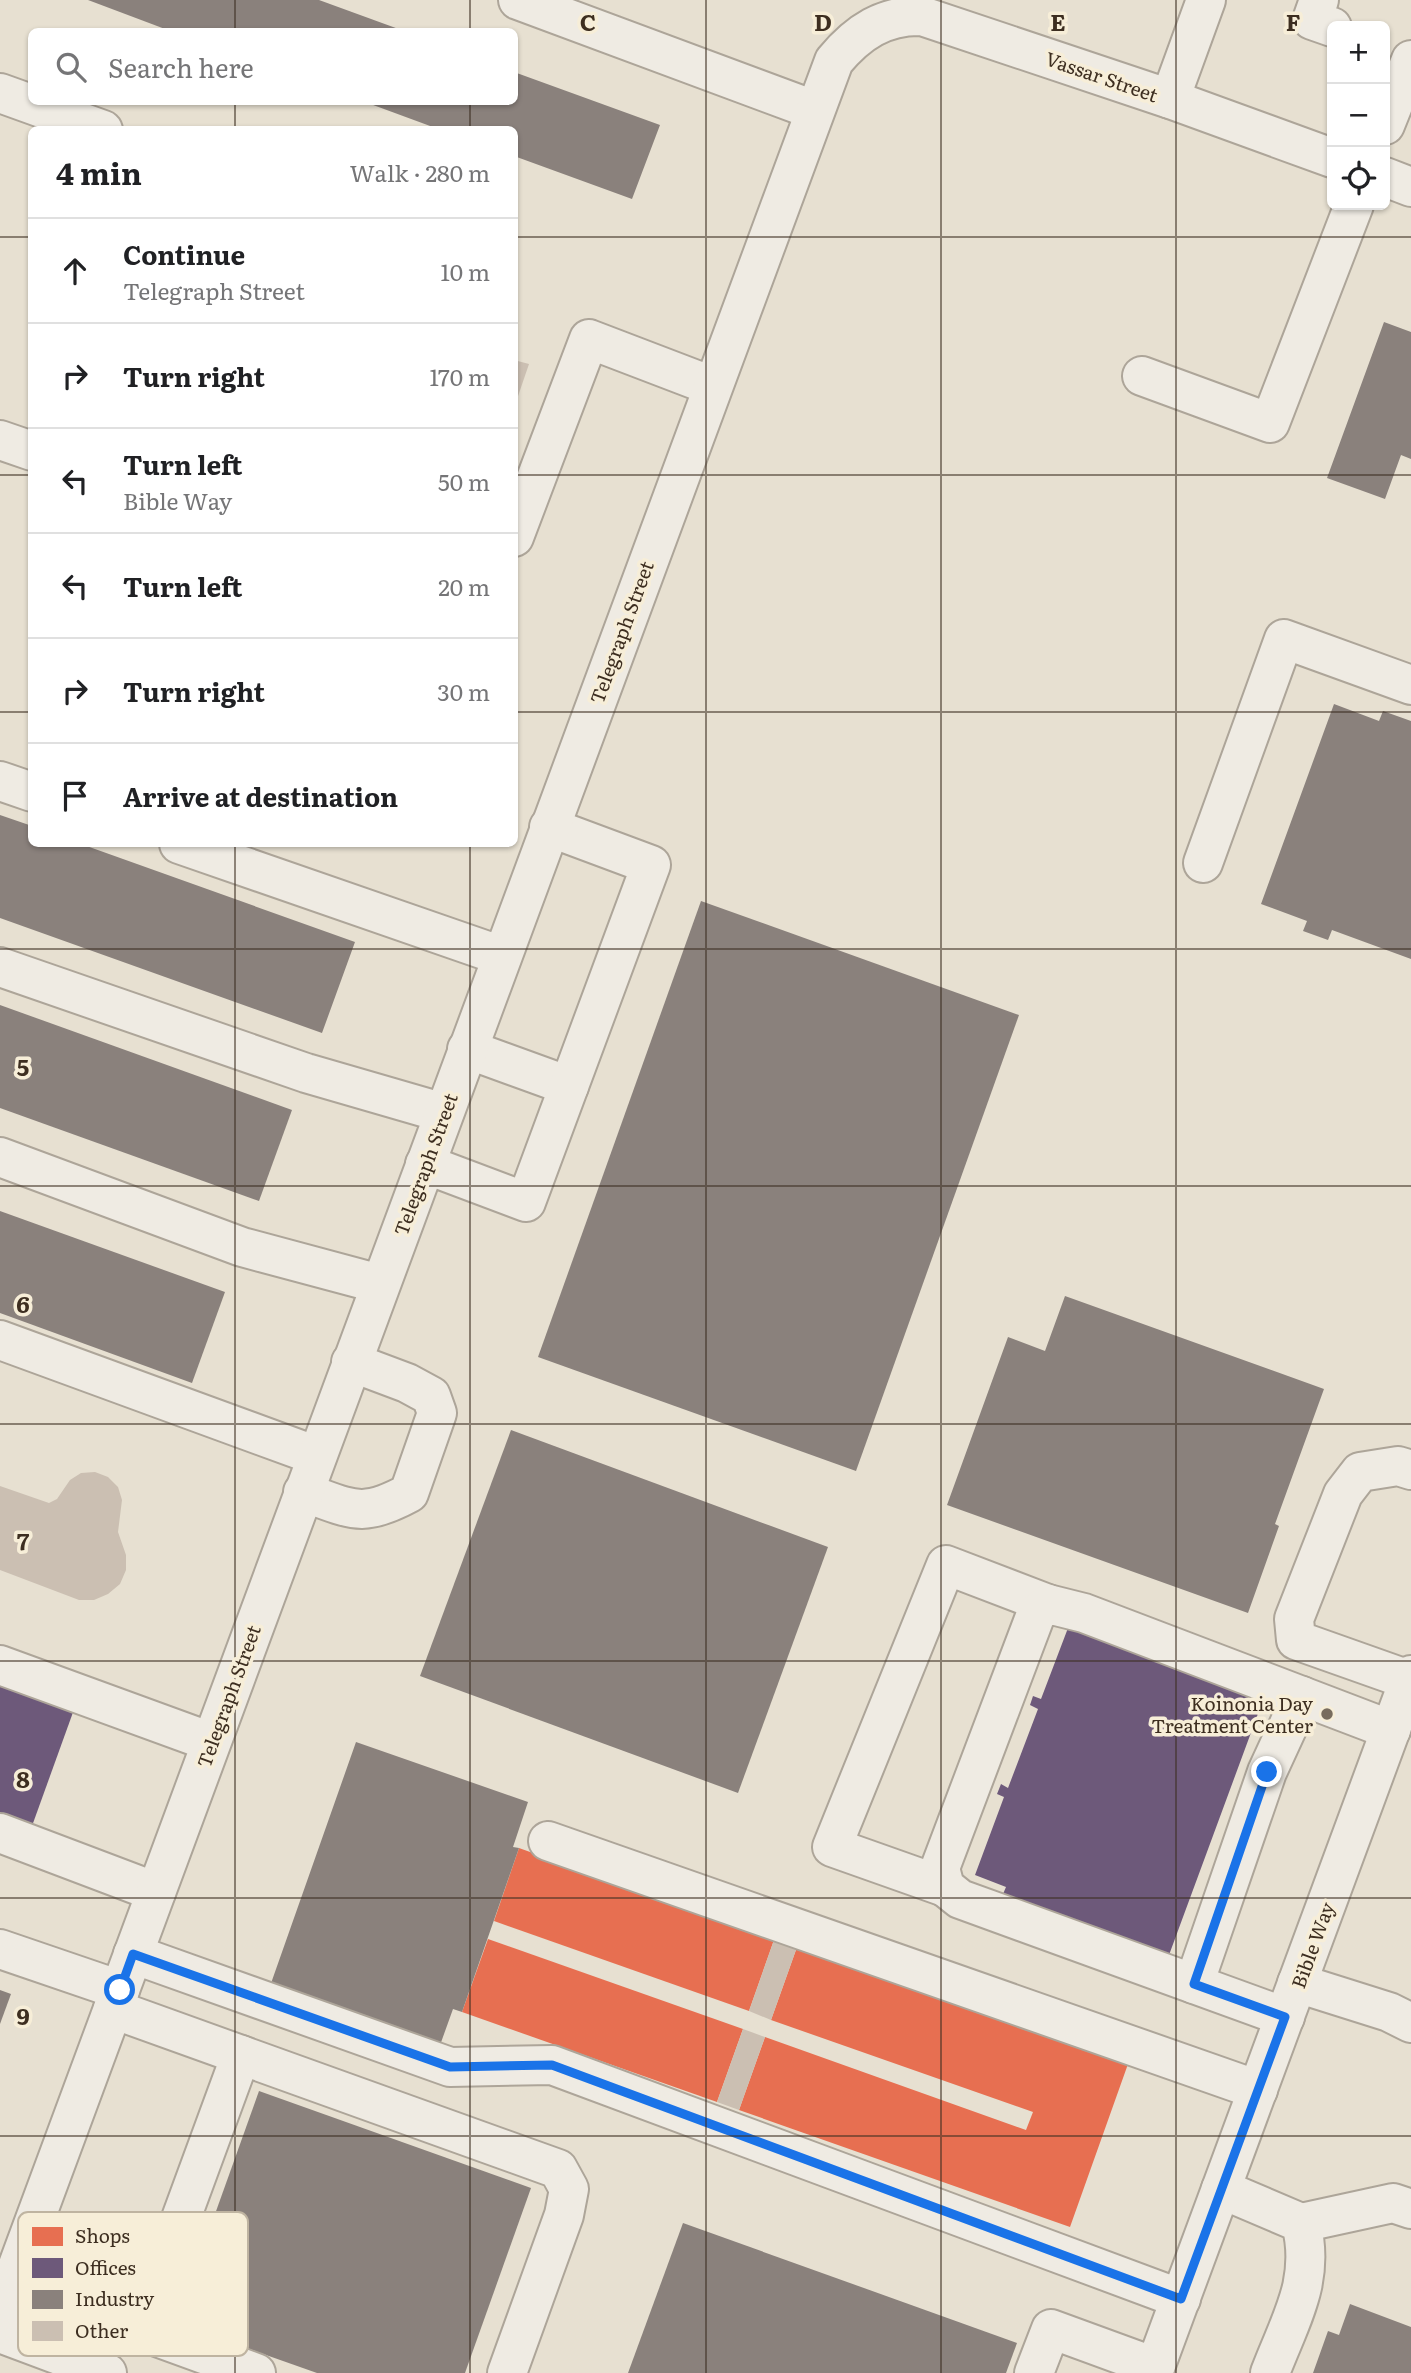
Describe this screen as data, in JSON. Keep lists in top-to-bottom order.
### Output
{
  "streets": {
    "street": ["Vassar Street", "Telegraph Street", "Bible Way"]
  },
  "crossings": [
    ["Vassar Street", "Telegraph Street"]
  ],
  "places": ["Koinonia Day Treatment Center"],
  "legend": [
    "Shops",
    "Offices",
    "Industry",
    "Other"
  ],
  "page": {
    "map_buttons": ["+", "−"],
    "search": "Search here",
    "heading": ["4 min", "Walk · 280 m"],
    "list": [
      ["Continue", "Telegraph Street", "10 m"],
      ["Turn right", "170 m"],
      ["Turn left", "Bible Way", "50 m"],
      ["Turn left", "20 m"],
      ["Turn right", "30 m"],
      "Arrive at destination"
    ]
  },
  "grid": {
    "columns": [
      "C",
      "D",
      "E",
      "F"
    ],
    "rows": [
      "5",
      "6",
      "7",
      "8",
      "9"
    ]
  }
}
